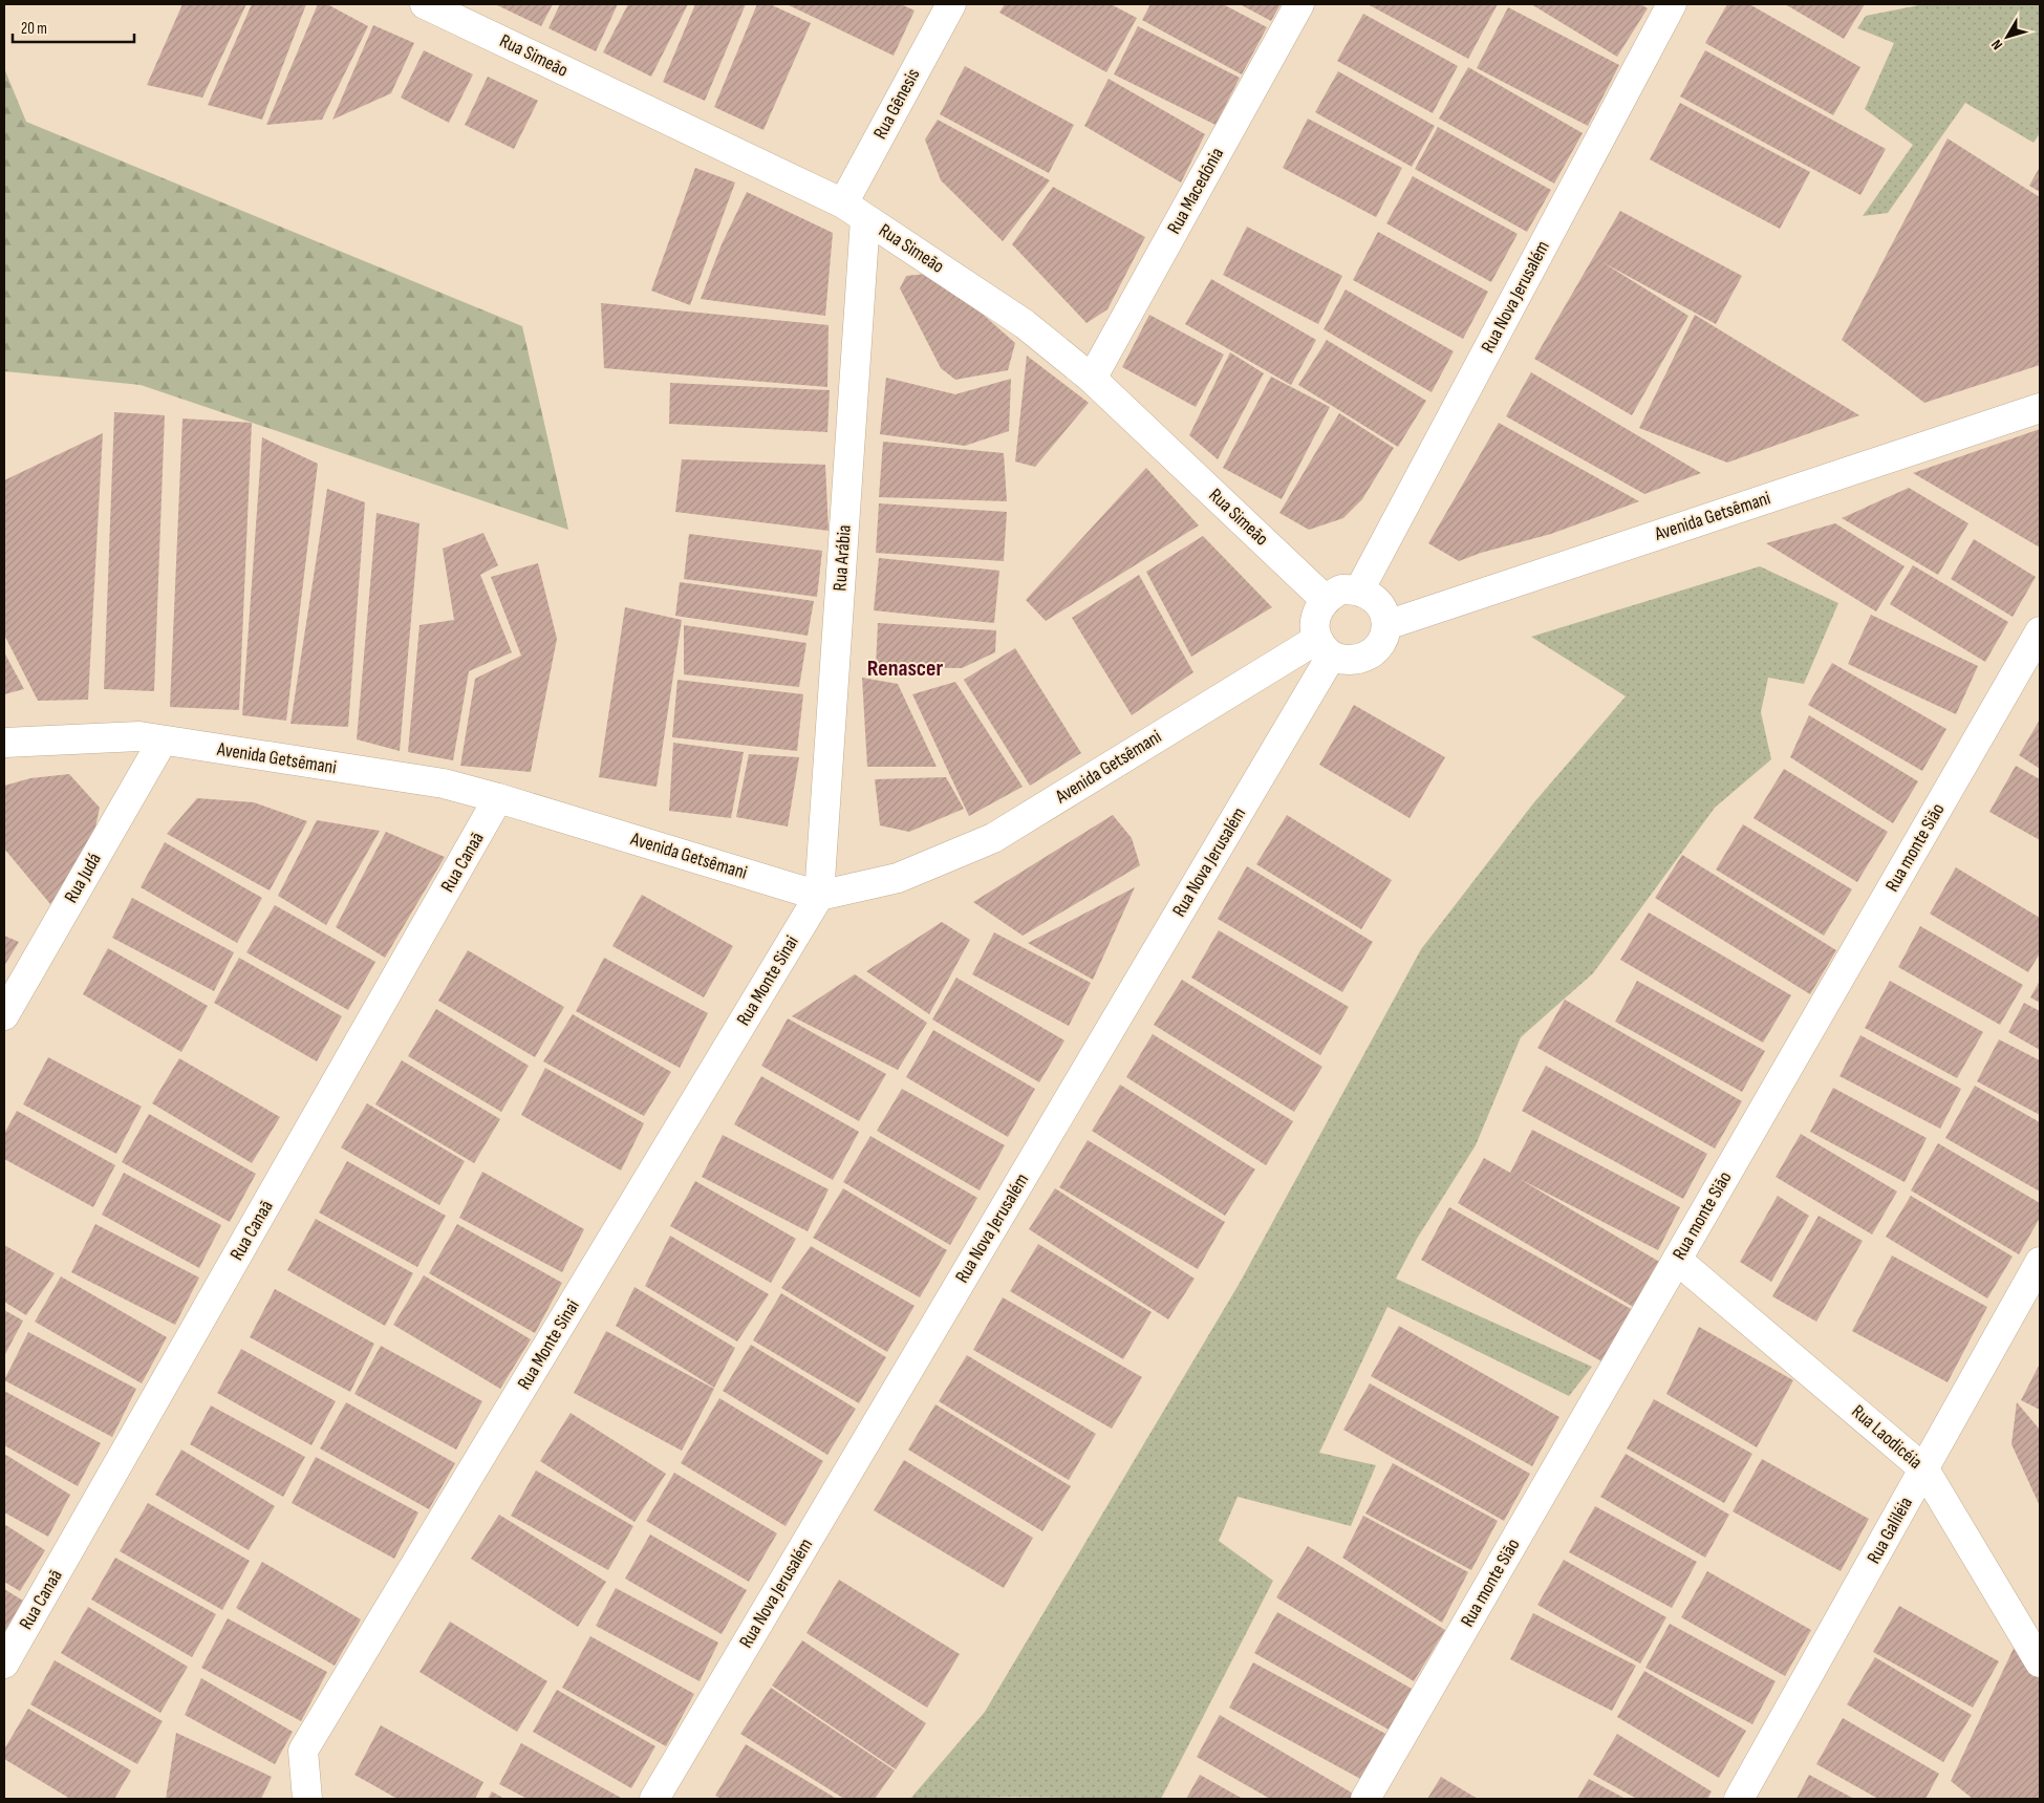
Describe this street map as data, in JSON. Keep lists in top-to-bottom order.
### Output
{
  "streets": {
    "street": [
      "Rua Simeão",
      "Rua Gênesis",
      "Rua Macedônia",
      "Rua Nova Jerusalém",
      "Avenida Getsêmani",
      "Rua Arábia",
      "Rua monte Sião",
      "Rua Canaã",
      "Rua Judá",
      "Rua Monte Sinai",
      "Rua Laodicéia",
      "Rua Galiléia"
    ]
  },
  "crossings": [
    ["Rua Simeão", "Rua Gênesis"],
    ["Rua Simeão", "Rua Macedônia"],
    ["Rua Simeão", "Rua Nova Jerusalém"],
    ["Rua Simeão", "Avenida Getsêmani"],
    ["Rua Simeão", "Rua Arábia"],
    ["Rua Gênesis", "Rua Arábia"],
    ["Rua Nova Jerusalém", "Avenida Getsêmani"],
    ["Avenida Getsêmani", "Rua Arábia"],
    ["Avenida Getsêmani", "Rua Canaã"],
    ["Avenida Getsêmani", "Rua Judá"],
    ["Avenida Getsêmani", "Rua Monte Sinai"],
    ["Rua Arábia", "Rua Monte Sinai"],
    ["Rua monte Sião", "Rua Laodicéia"],
    ["Rua Laodicéia", "Rua Galiléia"]
  ],
  "districts": ["Renascer"],
  "scale_bar": "20 m",
  "north": "bottom left"
}
